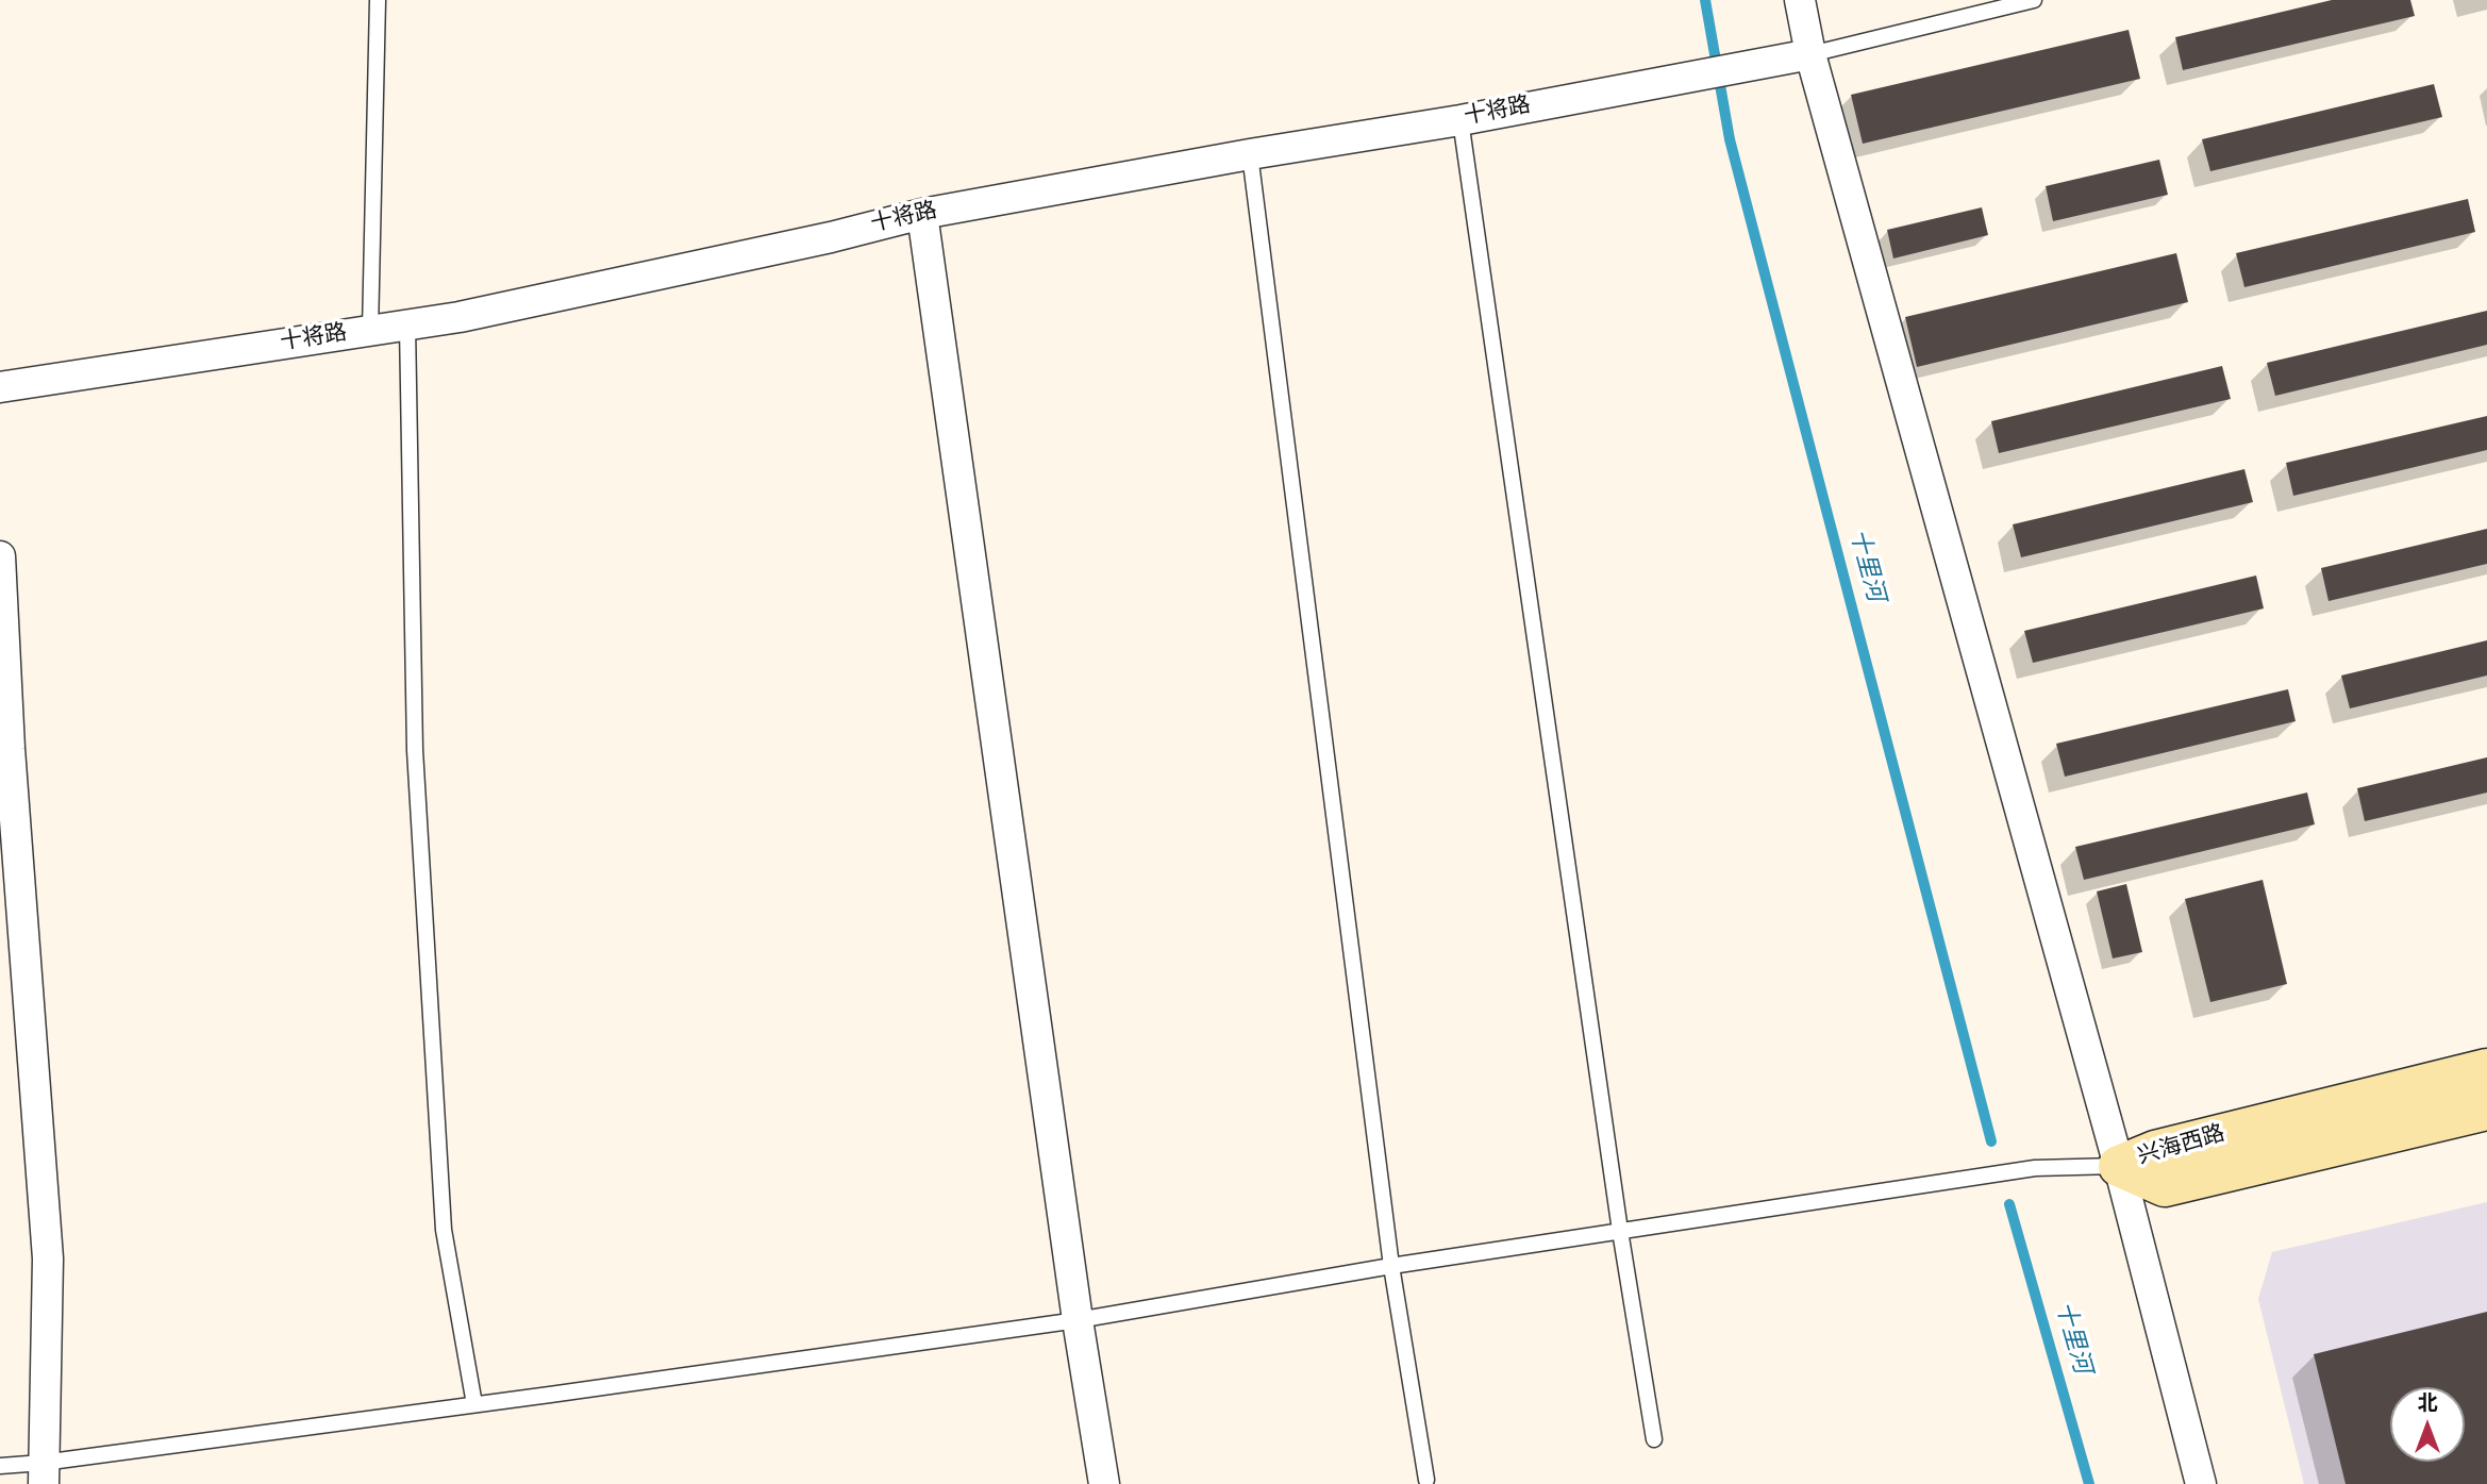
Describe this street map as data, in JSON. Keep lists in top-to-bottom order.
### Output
{
  "streets": {
    "main road": ["兴海西路"],
    "street": ["十将路"]
  },
  "water": ["十里河"],
  "north": "top"
}
